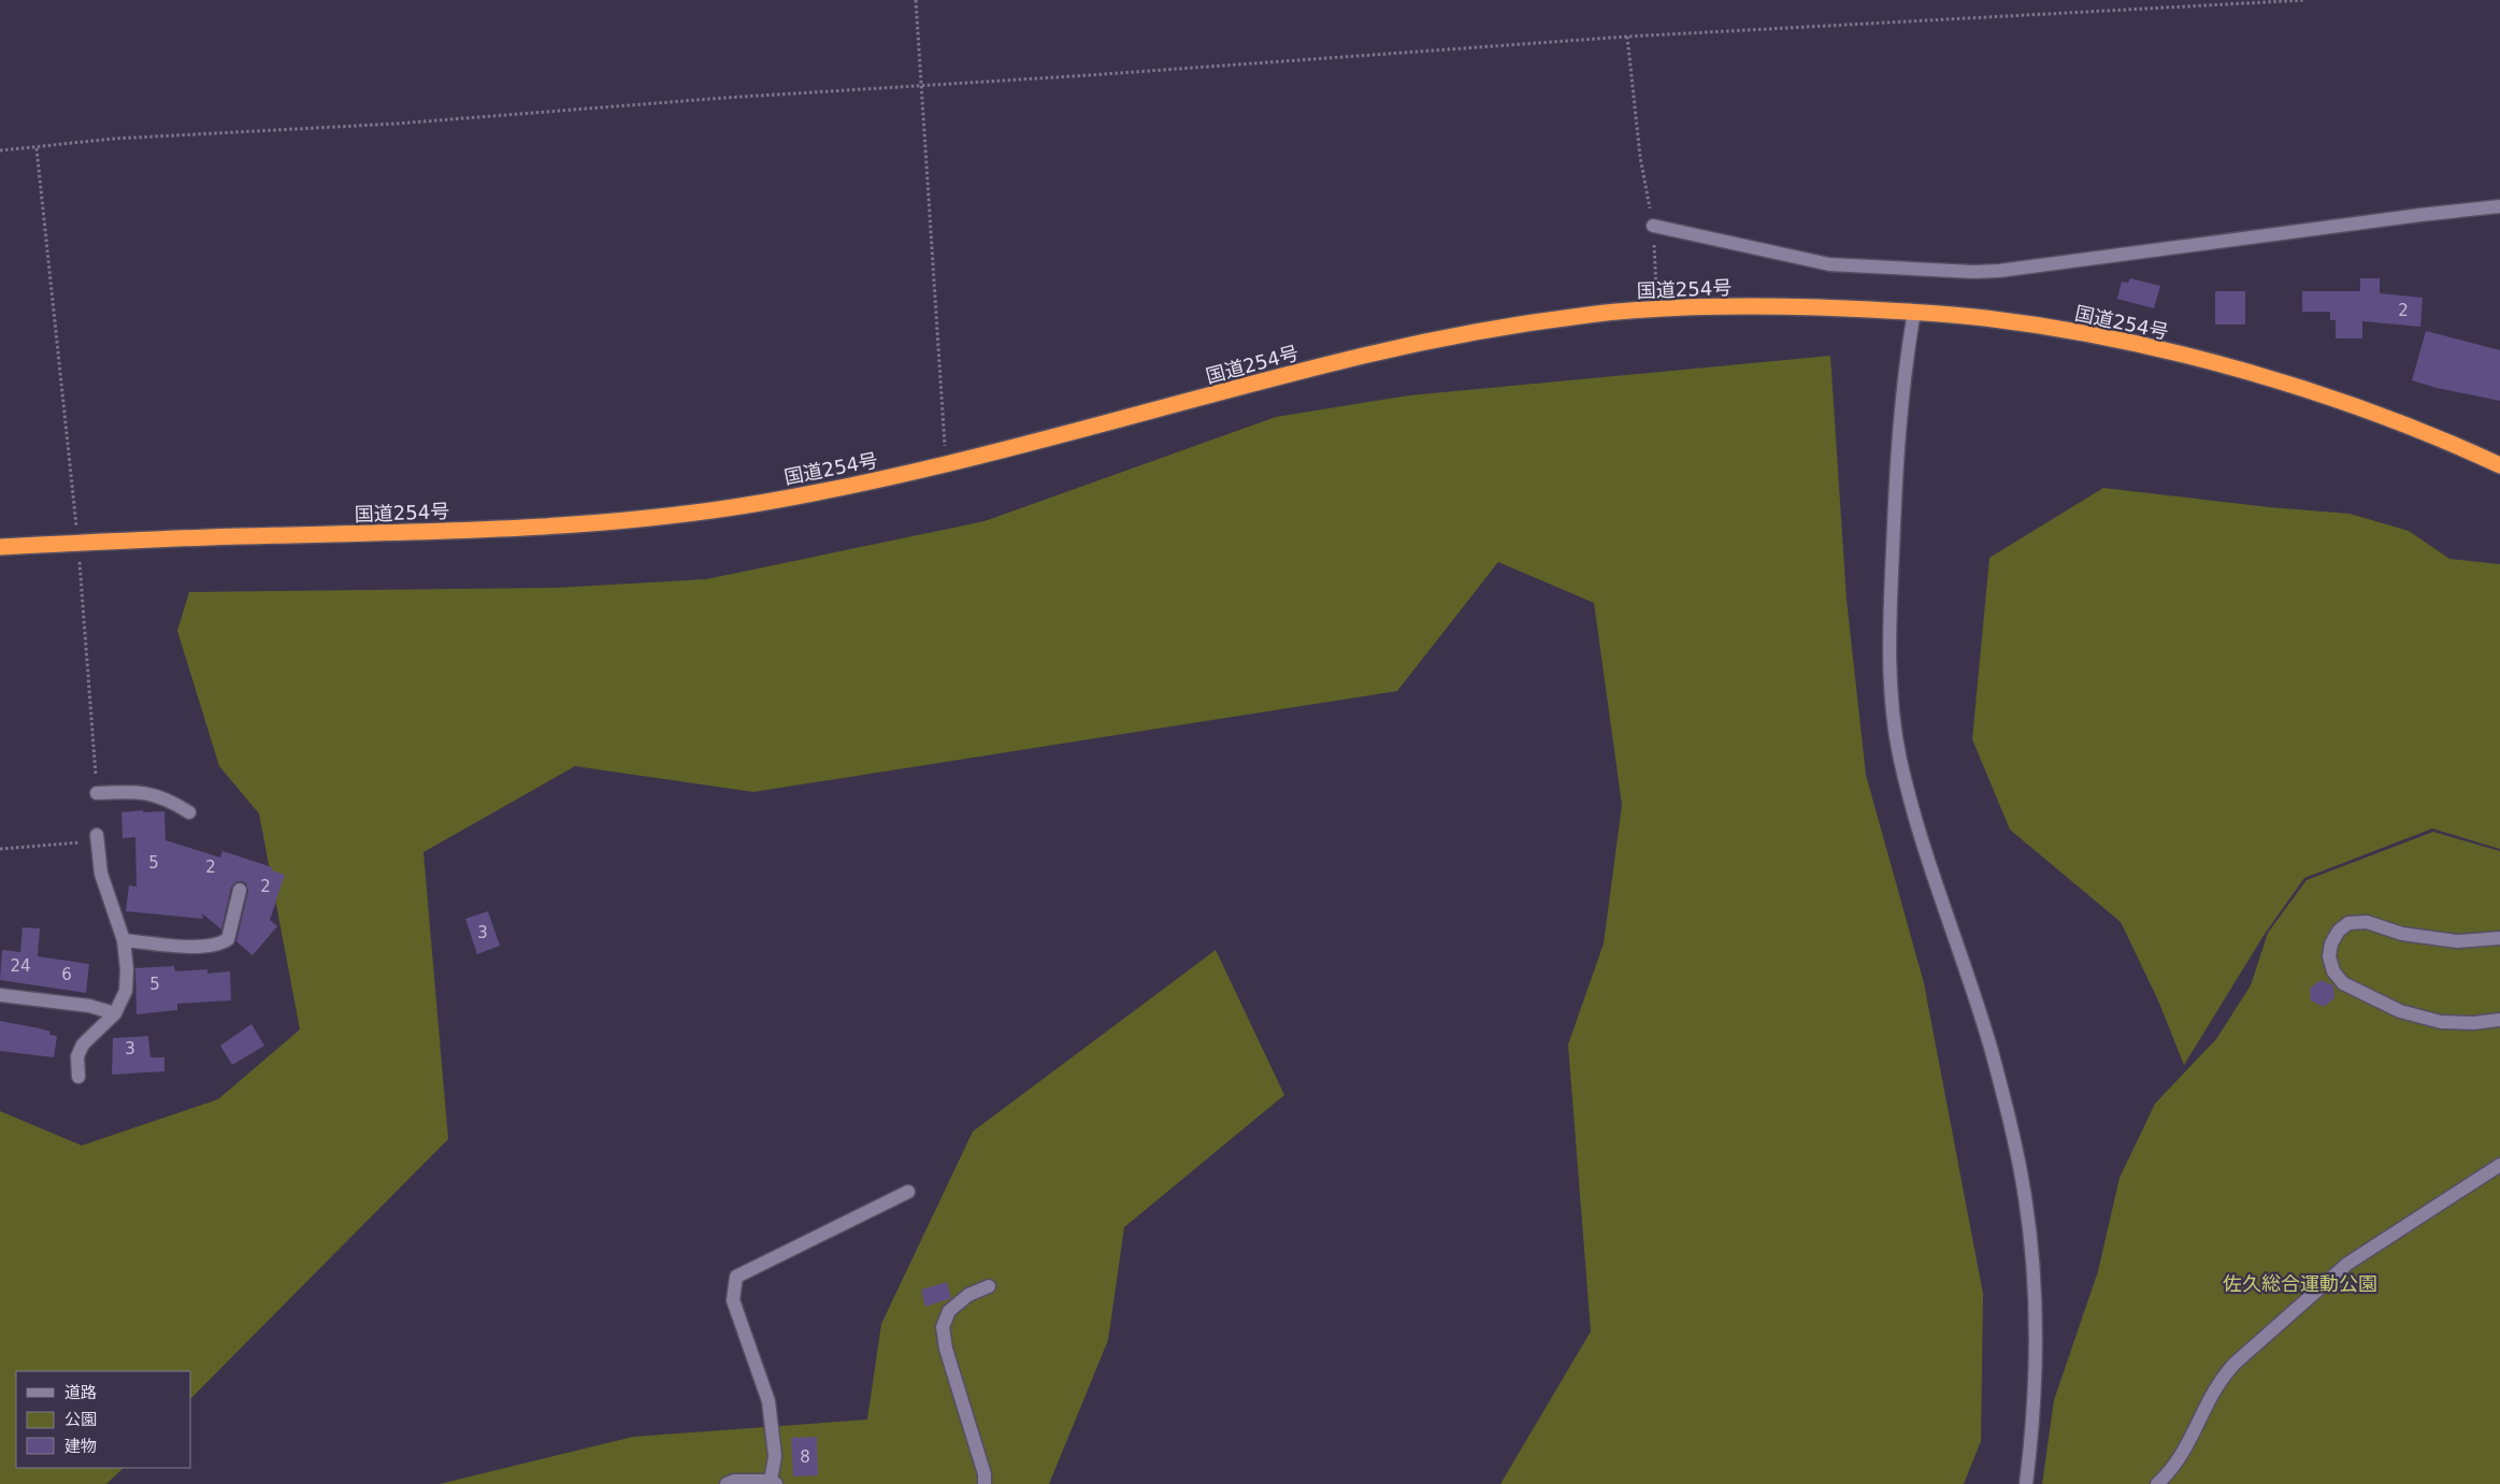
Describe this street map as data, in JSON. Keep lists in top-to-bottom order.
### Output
{
  "streets": {
    "highway": ["国道254号"]
  },
  "parks": ["佐久総合運動公園"],
  "house_numbers": [
    "2",
    "5",
    "2",
    "2",
    "3",
    "24",
    "6",
    "5",
    "3",
    "8"
  ],
  "legend": ["道路", "公園", "建物"]
}
